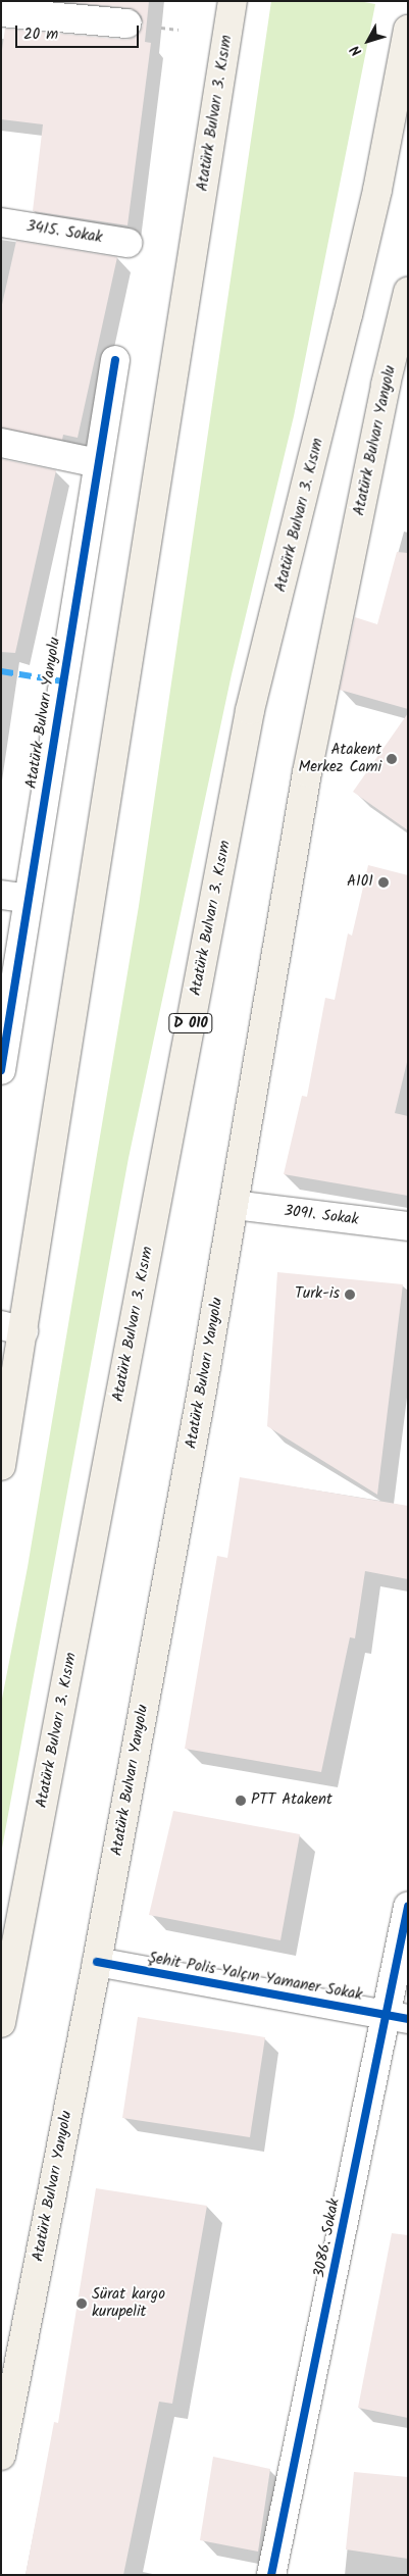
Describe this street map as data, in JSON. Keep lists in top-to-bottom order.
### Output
{
  "streets": {
    "main road": ["Atatürk Bulvarı 3. Kısım", "Atatürk Bulvarı Yanyolu", "D 010"],
    "street": [
      "3415. Sokak",
      "3091. Sokak",
      "Şehit Polis Yalçın Yamaner Sokak",
      "3086. Sokak"
    ]
  },
  "crossings": [
    ["Atatürk Bulvarı Yanyolu", "3091. Sokak"],
    ["Atatürk Bulvarı Yanyolu", "Şehit Polis Yalçın Yamaner Sokak"],
    ["Şehit Polis Yalçın Yamaner Sokak", "3086. Sokak"]
  ],
  "places": [
    "Atakent Merkez Cami",
    "A101",
    "Turk-is",
    "PTT Atakent",
    "Sürat kargo kurupelit"
  ],
  "scale_bar": "20 m",
  "north": "bottom left"
}
